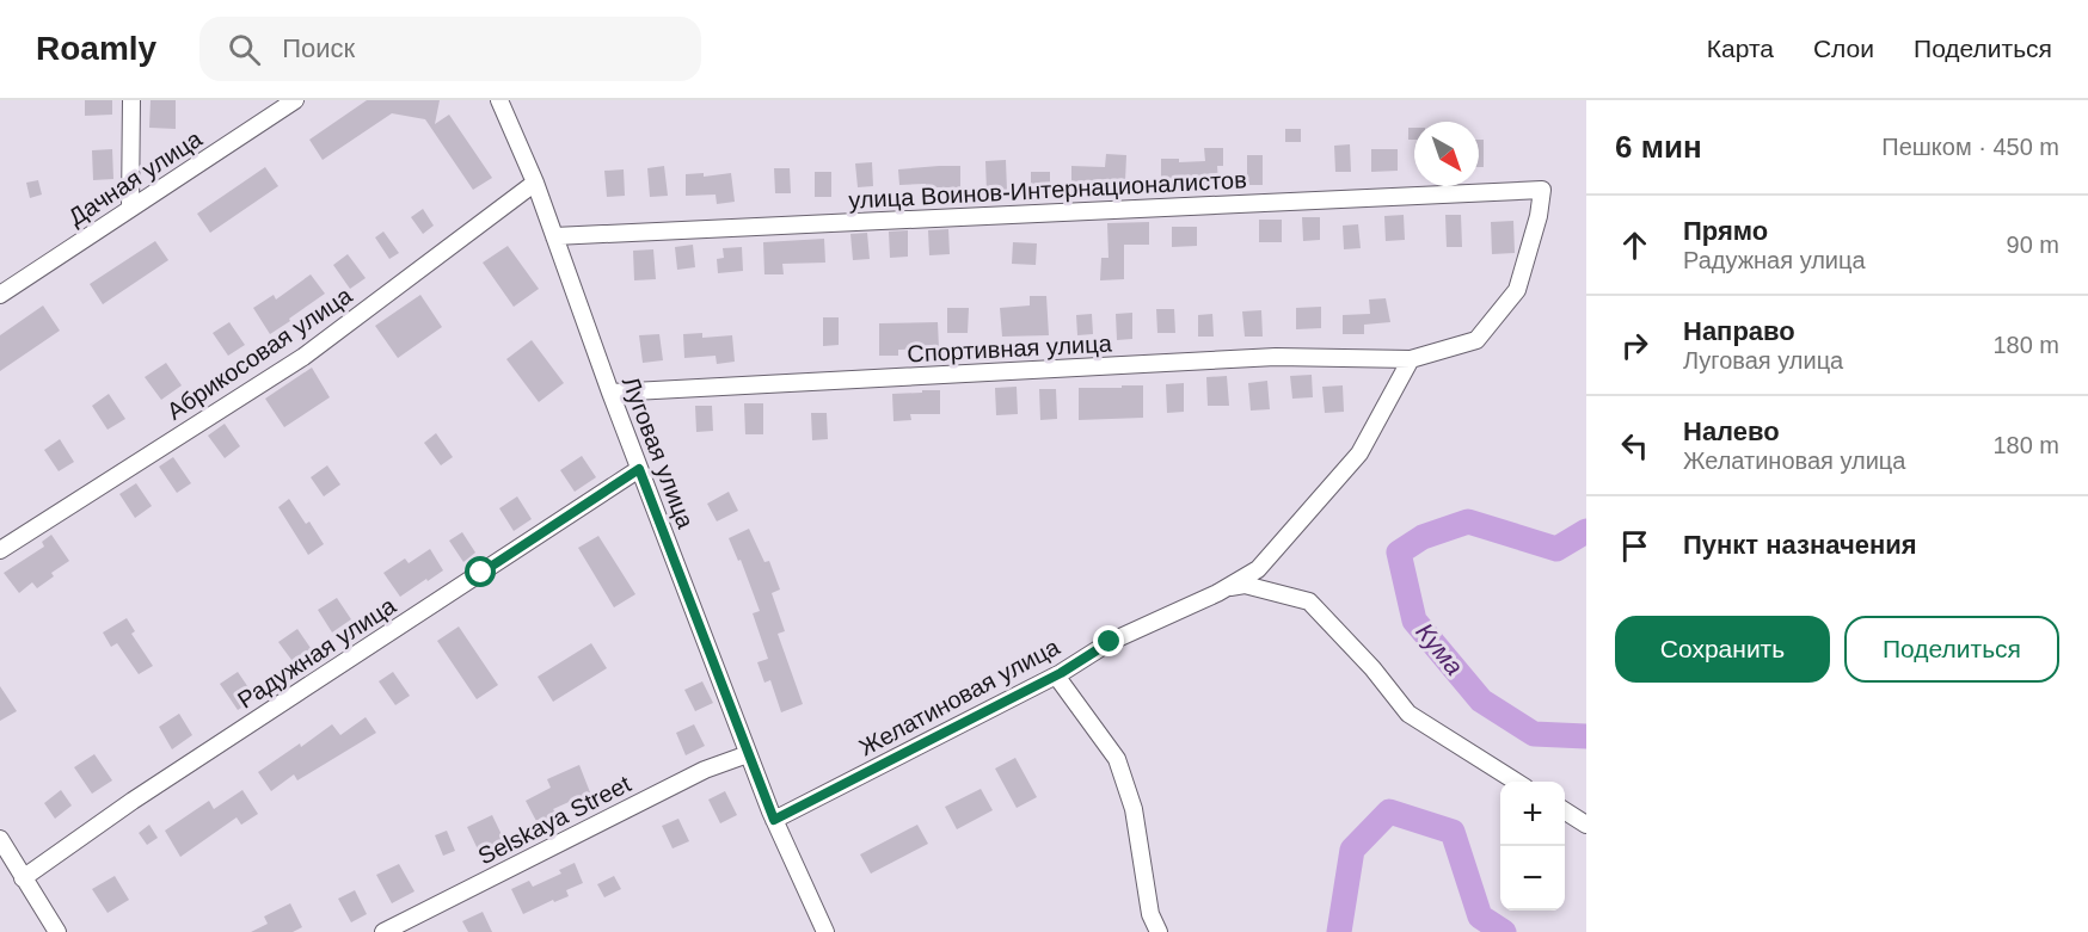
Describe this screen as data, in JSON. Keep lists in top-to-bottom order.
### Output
{
  "streets": {
    "street": [
      "Дачная улица",
      "улица Воинов-Интернационалистов",
      "Спортивная улица",
      "Абрикосовая улица",
      "Луговая улица",
      "Радужная улица",
      "Желатиновая улица",
      "Selskaya Street"
    ]
  },
  "crossings": [
    ["улица Воинов-Интернационалистов", "Спортивная улица"],
    ["улица Воинов-Интернационалистов", "Луговая улица"],
    ["улица Воинов-Интернационалистов", "Желатиновая улица"],
    ["Спортивная улица", "Луговая улица"],
    ["Спортивная улица", "Желатиновая улица"],
    ["Абрикосовая улица", "Луговая улица"],
    ["Луговая улица", "Радужная улица"],
    ["Луговая улица", "Желатиновая улица"],
    ["Луговая улица", "Selskaya Street"]
  ],
  "water": ["Кума"],
  "north": "bottom right",
  "page": {
    "header": "Roamly",
    "search": "Поиск",
    "nav": ["Карта", "Слои", "Поделиться"],
    "heading": ["6 мин", "Пешком · 450 m"],
    "list": [
      ["Прямо", "Радужная улица", "90 m"],
      ["Направо", "Луговая улица", "180 m"],
      ["Налево", "Желатиновая улица", "180 m"],
      "Пункт назначения"
    ],
    "buttons": ["Сохранить", "Поделиться"],
    "map_buttons": ["+", "−"]
  }
}
